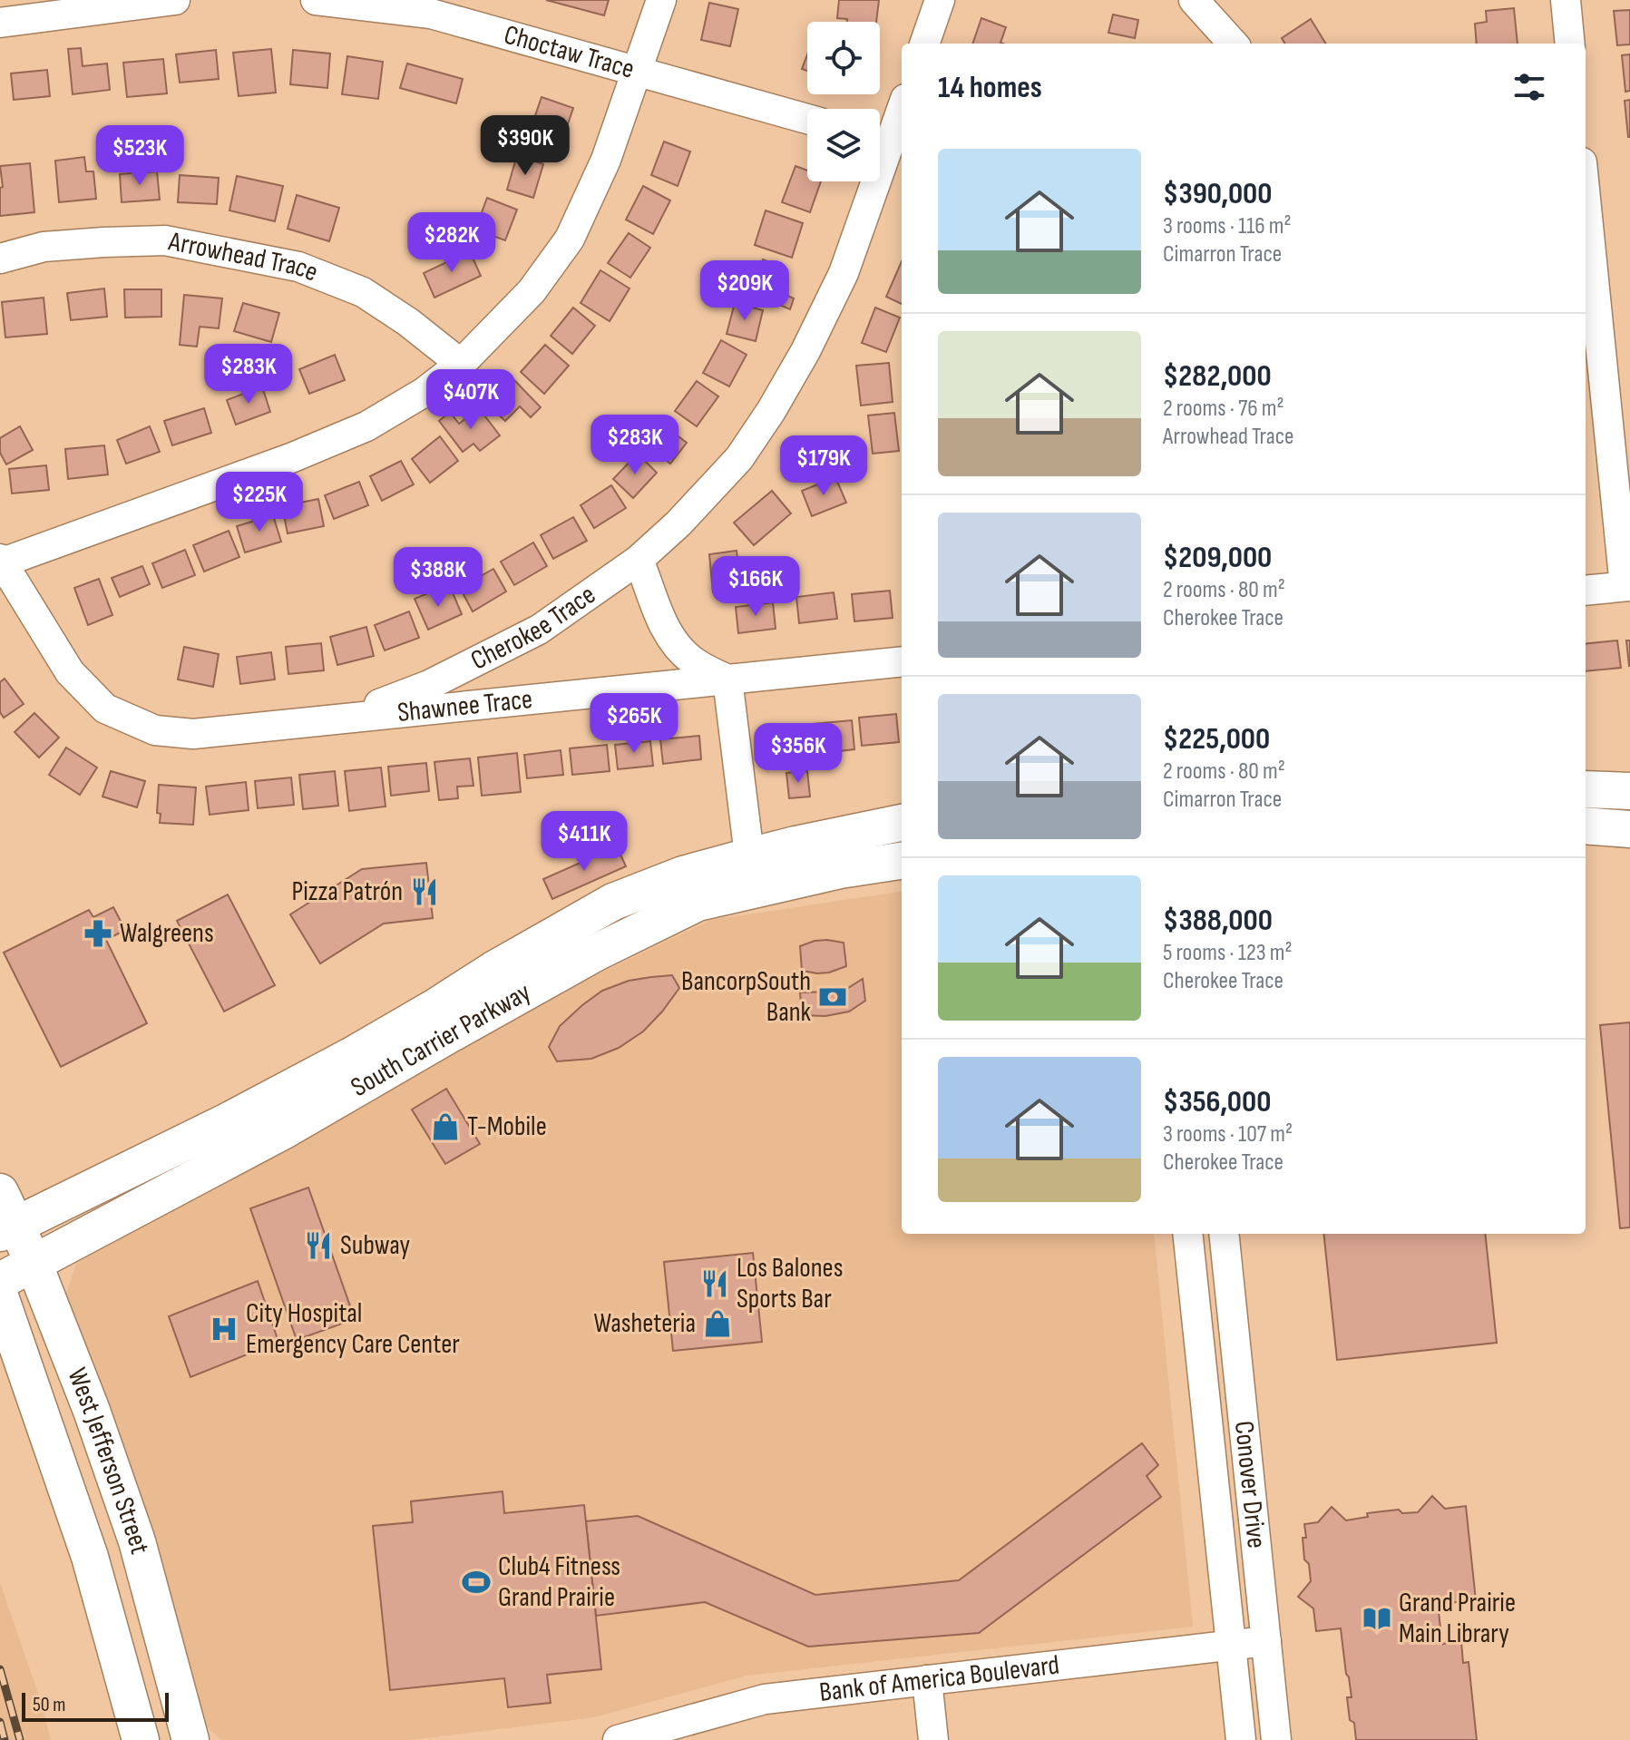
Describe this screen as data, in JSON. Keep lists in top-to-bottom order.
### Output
{
  "streets": {
    "main road": ["South Carrier Parkway", "West Jefferson Street"],
    "street": [
      "Choctaw Trace",
      "Arrowhead Trace",
      "Cherokee Trace",
      "Shawnee Trace",
      "Conover Drive",
      "Bank of America Boulevard"
    ]
  },
  "crossings": [
    ["Cherokee Trace", "Shawnee Trace"],
    ["South Carrier Parkway", "West Jefferson Street"],
    ["Conover Drive", "Bank of America Boulevard"]
  ],
  "places": {
    "restaurant": ["Pizza Patrón", "Subway", "Los Balones Sports Bar"],
    "pharmacy": ["Walgreens"],
    "bank": ["BancorpSouth Bank"],
    "shop": ["T-Mobile", "Washeteria"],
    "hospital": ["City Hospital Emergency Care Center"],
    "sports": ["Club4 Fitness Grand Prairie"],
    "library": ["Grand Prairie Main Library"]
  },
  "scale_bar": "50 m",
  "page": {
    "heading": "14 homes",
    "price": [
      "$390K",
      "$523K",
      "$282K",
      "$209K",
      "$283K",
      "$407K",
      "$283K",
      "$179K",
      "$225K",
      "$388K",
      "$166K",
      "$265K",
      "$356K",
      "$411K"
    ],
    "list": [
      {
        "name": "$390,000",
        "note": "3 rooms · 116 m² · Cimarron Trace"
      },
      {
        "name": "$282,000",
        "note": "2 rooms · 76 m² · Arrowhead Trace"
      },
      {
        "name": "$209,000",
        "note": "2 rooms · 80 m² · Cherokee Trace"
      },
      {
        "name": "$225,000",
        "note": "2 rooms · 80 m² · Cimarron Trace"
      },
      {
        "name": "$388,000",
        "note": "5 rooms · 123 m² · Cherokee Trace"
      },
      {
        "name": "$356,000",
        "note": "3 rooms · 107 m² · Cherokee Trace"
      }
    ],
    "scale": "50 m"
  }
}
